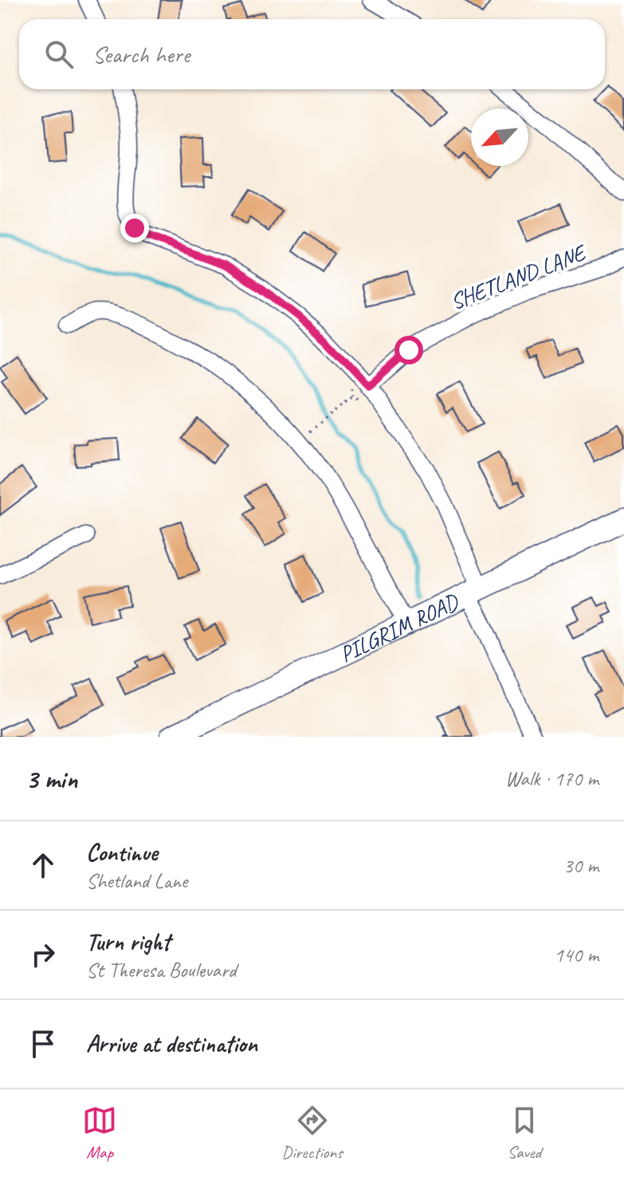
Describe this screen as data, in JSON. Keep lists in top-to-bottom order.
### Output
{
  "streets": {
    "main road": ["PILGRIM ROAD"],
    "street": ["SHETLAND LANE"]
  },
  "north": "bottom left",
  "page": {
    "search": "Search here",
    "heading": ["3 min", "Walk · 170 m"],
    "list": [
      ["Continue", "Shetland Lane", "30 m"],
      ["Turn right", "St Theresa Boulevard", "140 m"],
      "Arrive at destination"
    ],
    "nav": ["Map", "Directions", "Saved"]
  }
}
